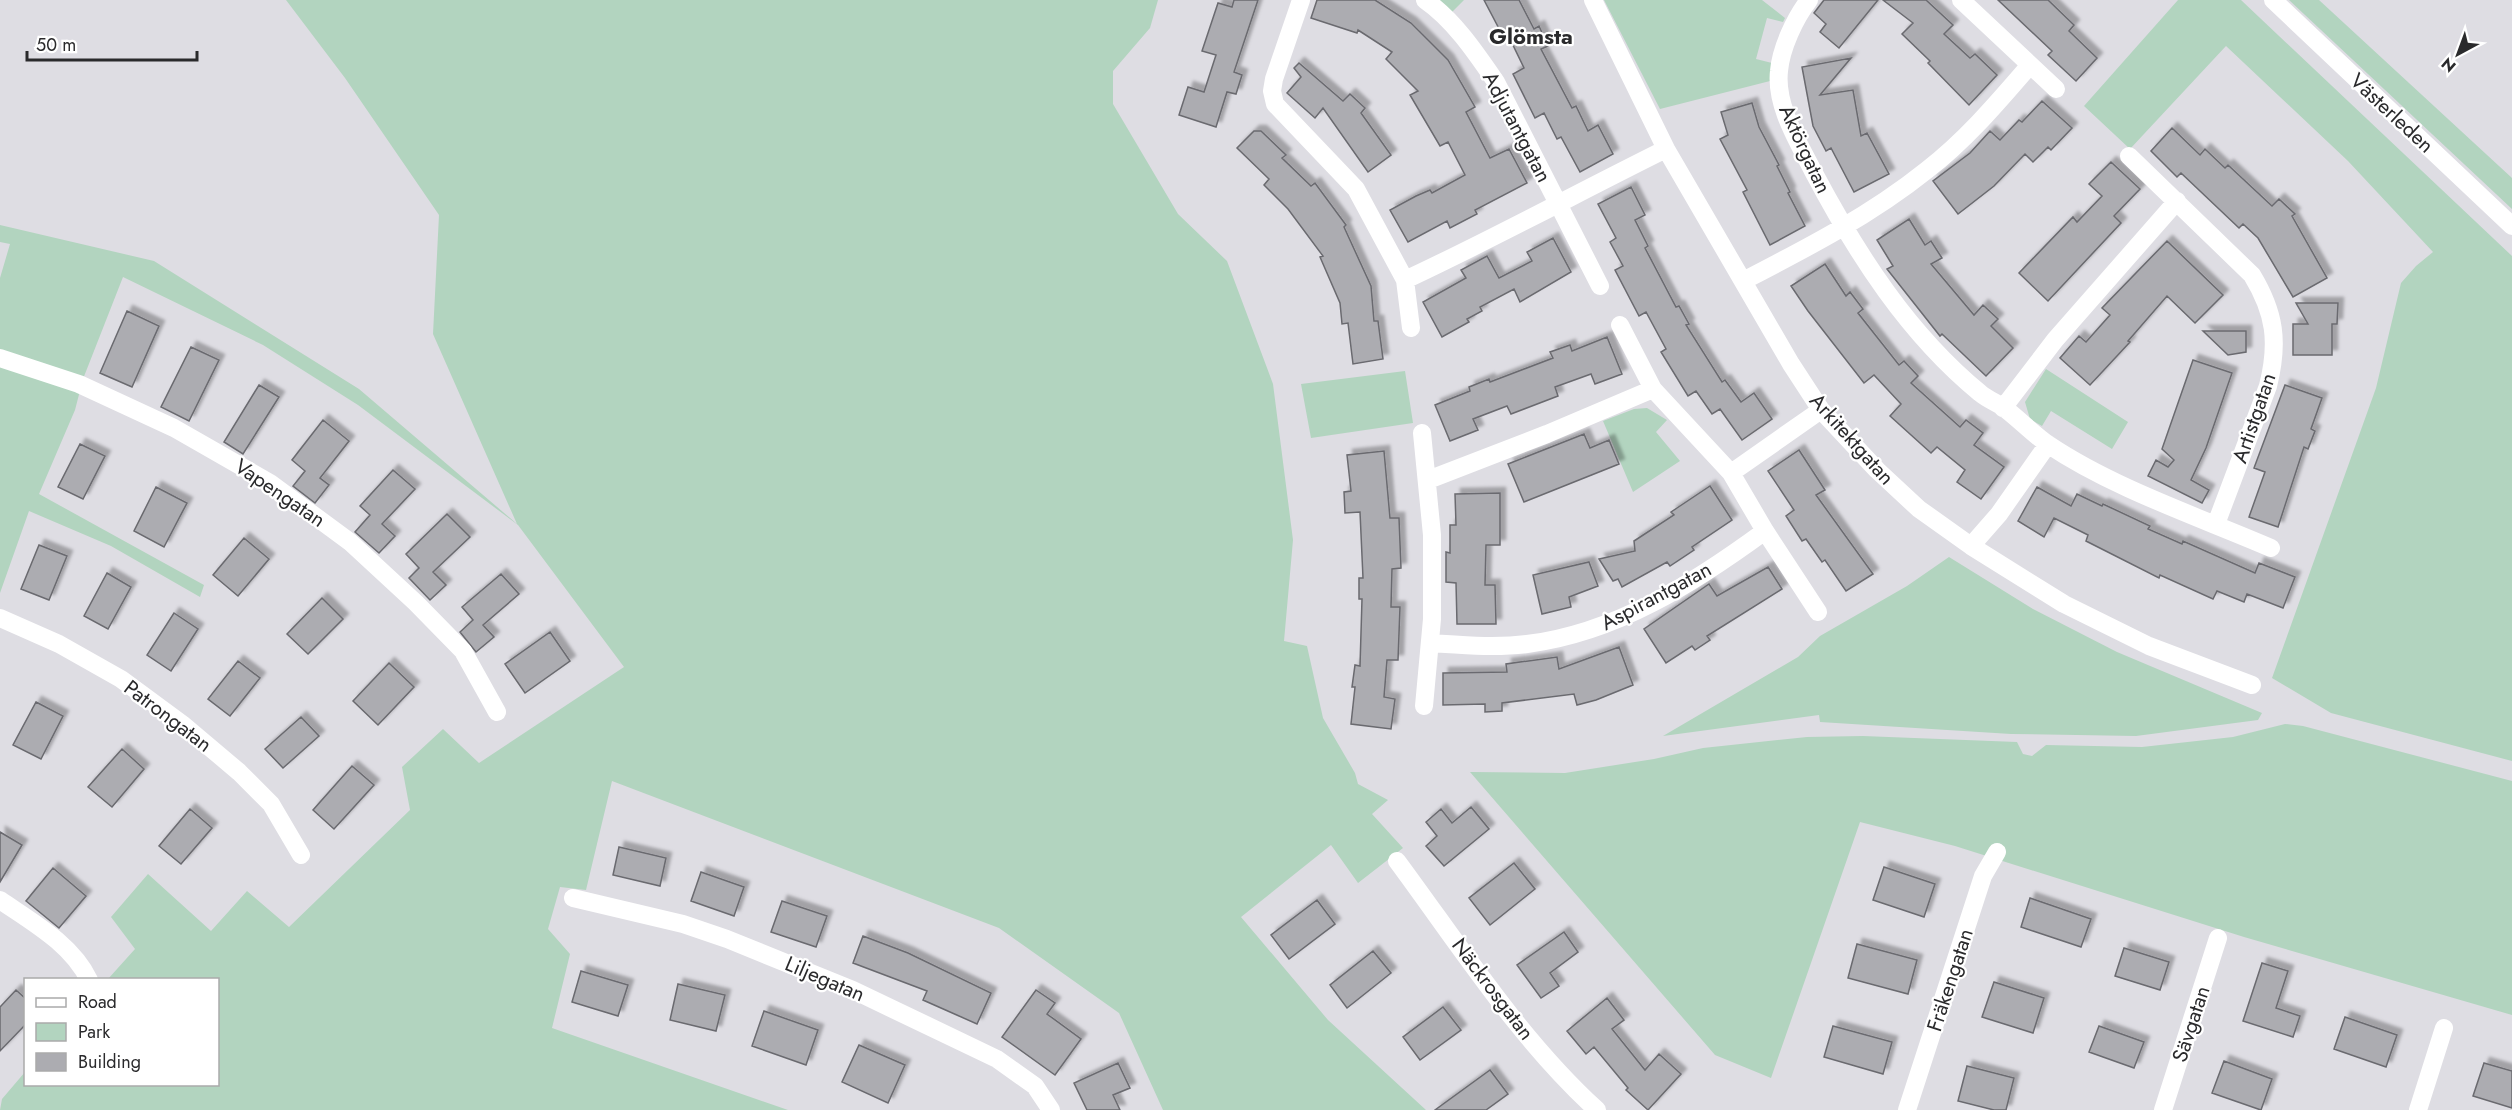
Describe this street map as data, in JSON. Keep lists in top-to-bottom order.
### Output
{
  "streets": {
    "street": [
      "Västerleden",
      "Adjutantgatan",
      "Aktörgatan",
      "Artistgatan",
      "Arkitektgatan",
      "Vapengatan",
      "Aspirantgatan",
      "Patrongatan",
      "Liljegatan",
      "Fräkengatan",
      "Näckrosgatan",
      "Sävgatan"
    ]
  },
  "crossings": [
    ["Adjutantgatan", "Arkitektgatan"]
  ],
  "districts": ["Glömsta"],
  "legend": ["Road", "Park", "Building"],
  "scale_bar": "50 m",
  "north": "bottom left"
}
